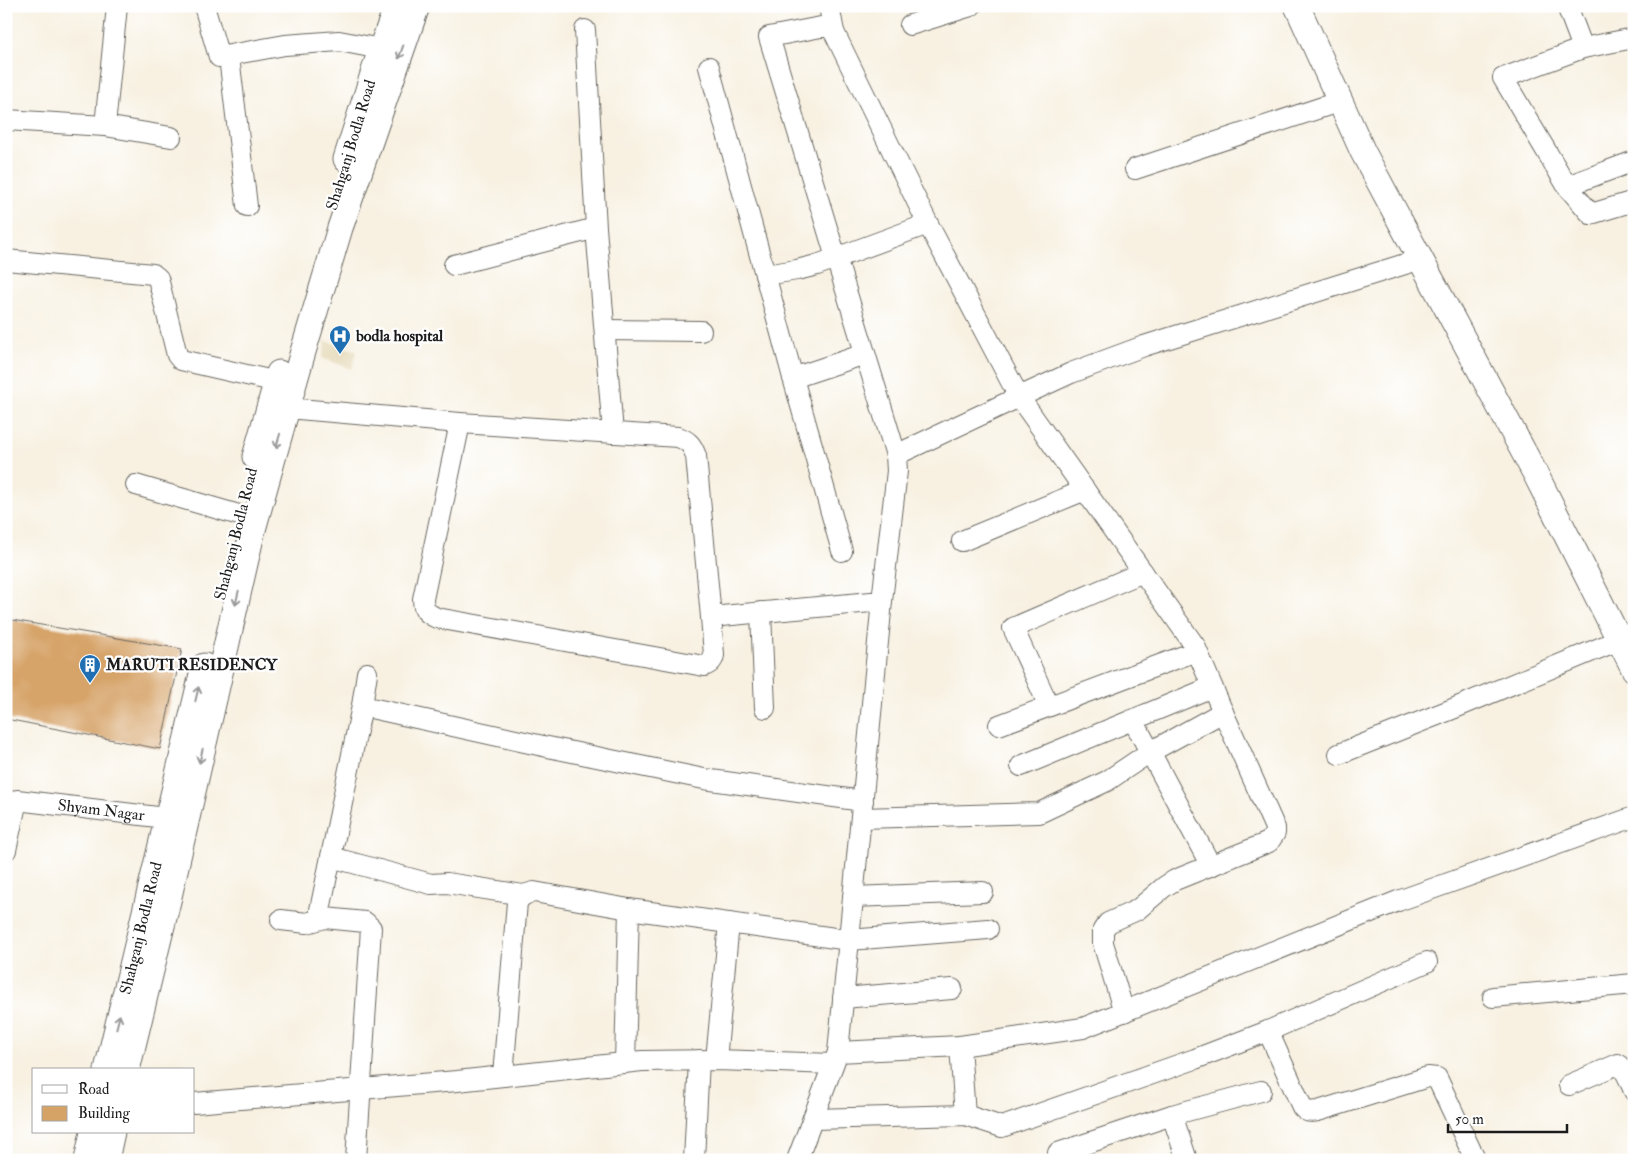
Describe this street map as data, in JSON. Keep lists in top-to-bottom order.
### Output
{
  "streets": {
    "main road": ["Shahganj Bodla Road"],
    "street": ["Shyam Nagar"]
  },
  "crossings": [
    ["Shahganj Bodla Road", "Shyam Nagar"]
  ],
  "places": {
    "hospital": ["bodla hospital"],
    "building": ["MARUTI RESIDENCY"]
  },
  "legend": ["Road", "Building"],
  "scale_bar": "50 m"
}
